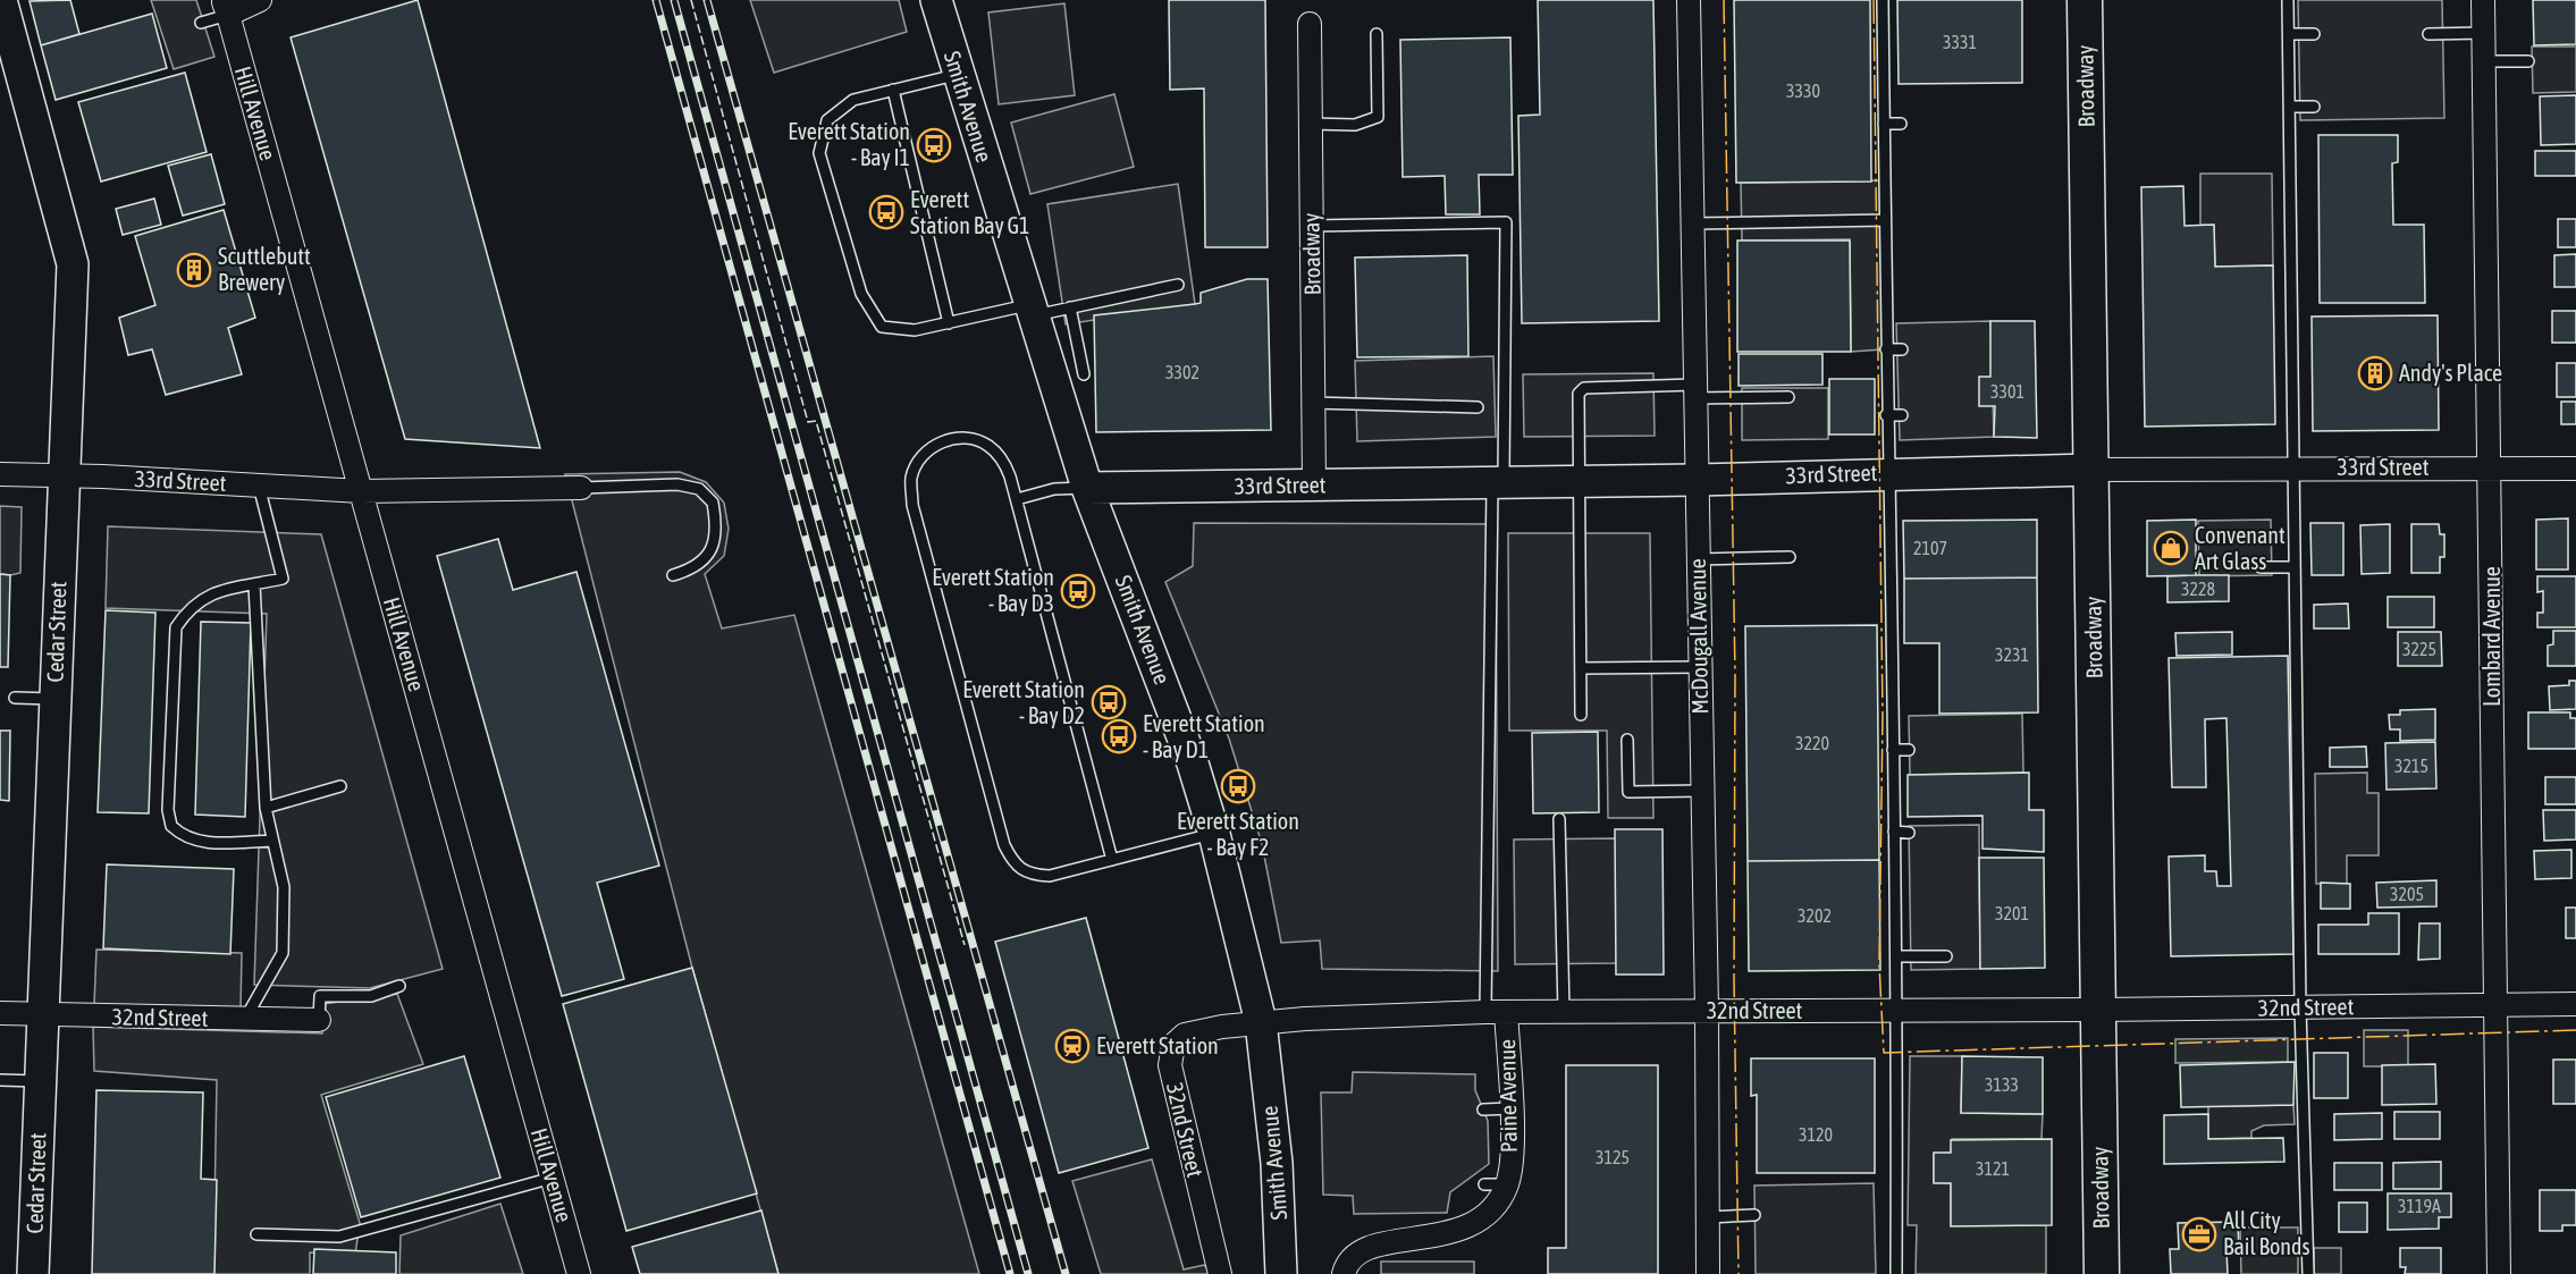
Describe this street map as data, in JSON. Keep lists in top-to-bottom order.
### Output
{
  "streets": {
    "main road": ["Broadway"],
    "street": [
      "Smith Avenue",
      "Hill Avenue",
      "33rd Street",
      "Cedar Street",
      "McDougall Avenue",
      "Lombard Avenue",
      "32nd Street",
      "Paine Avenue"
    ]
  },
  "crossings": [
    ["Broadway", "33rd Street"],
    ["Broadway", "32nd Street"],
    ["Smith Avenue", "33rd Street"],
    ["Smith Avenue", "32nd Street"],
    ["Hill Avenue", "33rd Street"],
    ["33rd Street", "Cedar Street"],
    ["33rd Street", "McDougall Avenue"],
    ["33rd Street", "Lombard Avenue"],
    ["Cedar Street", "32nd Street"],
    ["McDougall Avenue", "32nd Street"],
    ["Lombard Avenue", "32nd Street"],
    ["32nd Street", "Paine Avenue"]
  ],
  "places": {
    "bus stop": [
      "Everett Station - Bay I1",
      "Everett Station Bay G1",
      "Everett Station - Bay D3",
      "Everett Station - Bay D2",
      "Everett Station - Bay D1",
      "Everett Station - Bay F2"
    ],
    "building": ["Scuttlebutt Brewery", "Andy's Place"],
    "shop": ["Convenant Art Glass"],
    "station": ["Everett Station"],
    "office": ["All City Bail Bonds"]
  },
  "house_numbers": [
    "3331",
    "3330",
    "3302",
    "3301",
    "2107",
    "3228",
    "3225",
    "3231",
    "3220",
    "3215",
    "3205",
    "3201",
    "3202",
    "3133",
    "3120",
    "3125",
    "3121",
    "3119A"
  ]
}
